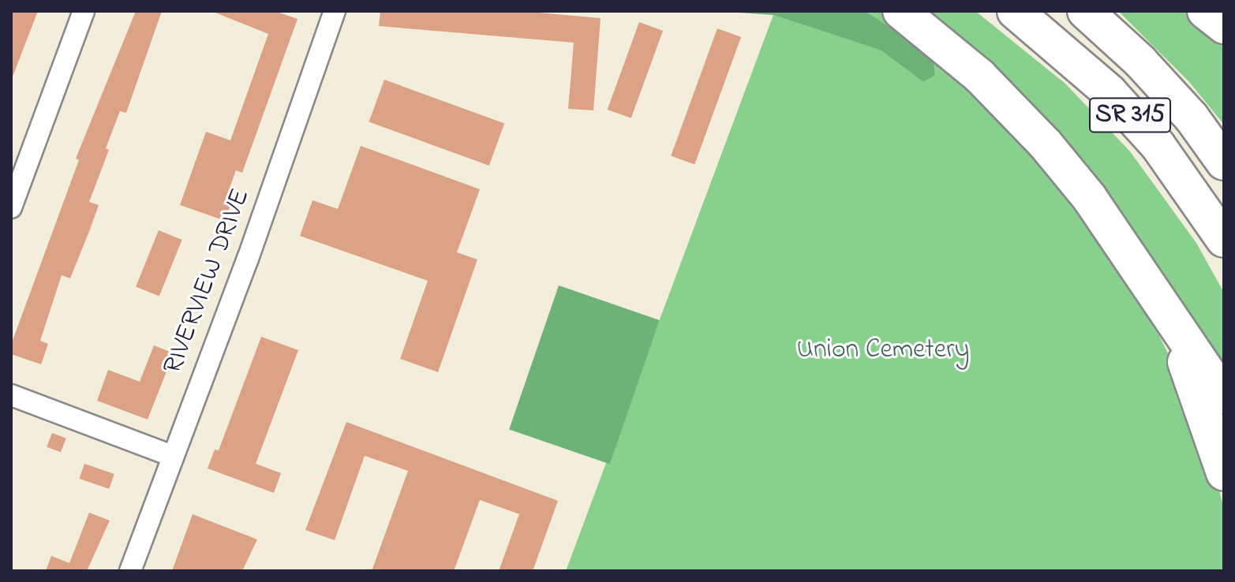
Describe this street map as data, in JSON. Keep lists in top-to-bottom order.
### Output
{
  "streets": {
    "highway": ["SR 315"],
    "street": ["RIVERVIEW DRIVE"]
  },
  "parks": ["Union Cemetery"]
}
